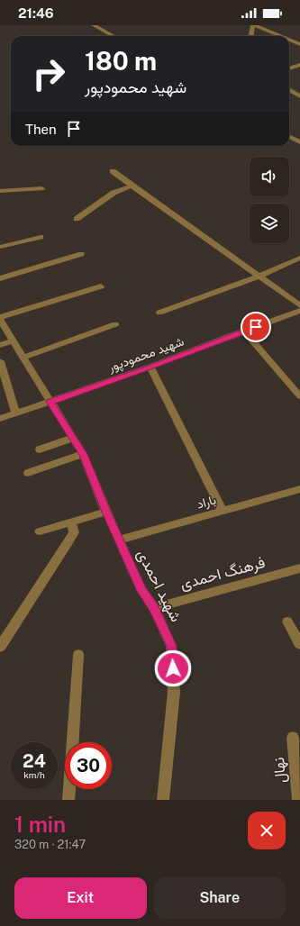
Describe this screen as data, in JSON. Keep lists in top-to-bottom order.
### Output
{
  "streets": {
    "street": [
      "شهید محمودپور",
      "باراد",
      "فرهنگ احمدی",
      "شهید احمدی",
      "نهال"
    ]
  },
  "crossings": [
    ["شهید محمودپور", "شهید احمدی"],
    ["باراد", "شهید احمدی"],
    ["فرهنگ احمدی", "شهید احمدی"]
  ],
  "page": {
    "status": "21:46",
    "turn": ["180 m", "شهید محمودپور"],
    "then": "Then",
    "speed": "24 km/h",
    "limit": "30",
    "heading": ["1 min", "320 m · 21:47"],
    "buttons": ["Exit", "Share"]
  }
}
